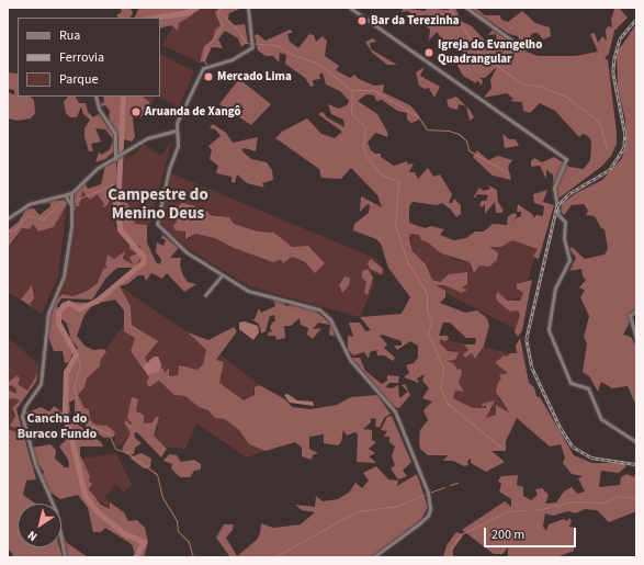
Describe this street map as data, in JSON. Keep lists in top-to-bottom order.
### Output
{
  "districts": ["Campestre do Menino Deus", "Cancha do Buraco Fundo"],
  "places": [
    "Bar da Terezinha",
    "Igreja do Evangelho Quadrangular",
    "Mercado Lima",
    "Aruanda de Xangô"
  ],
  "legend": ["Rua", "Ferrovia", "Parque"],
  "scale_bar": "200 m",
  "north": "bottom left"
}
